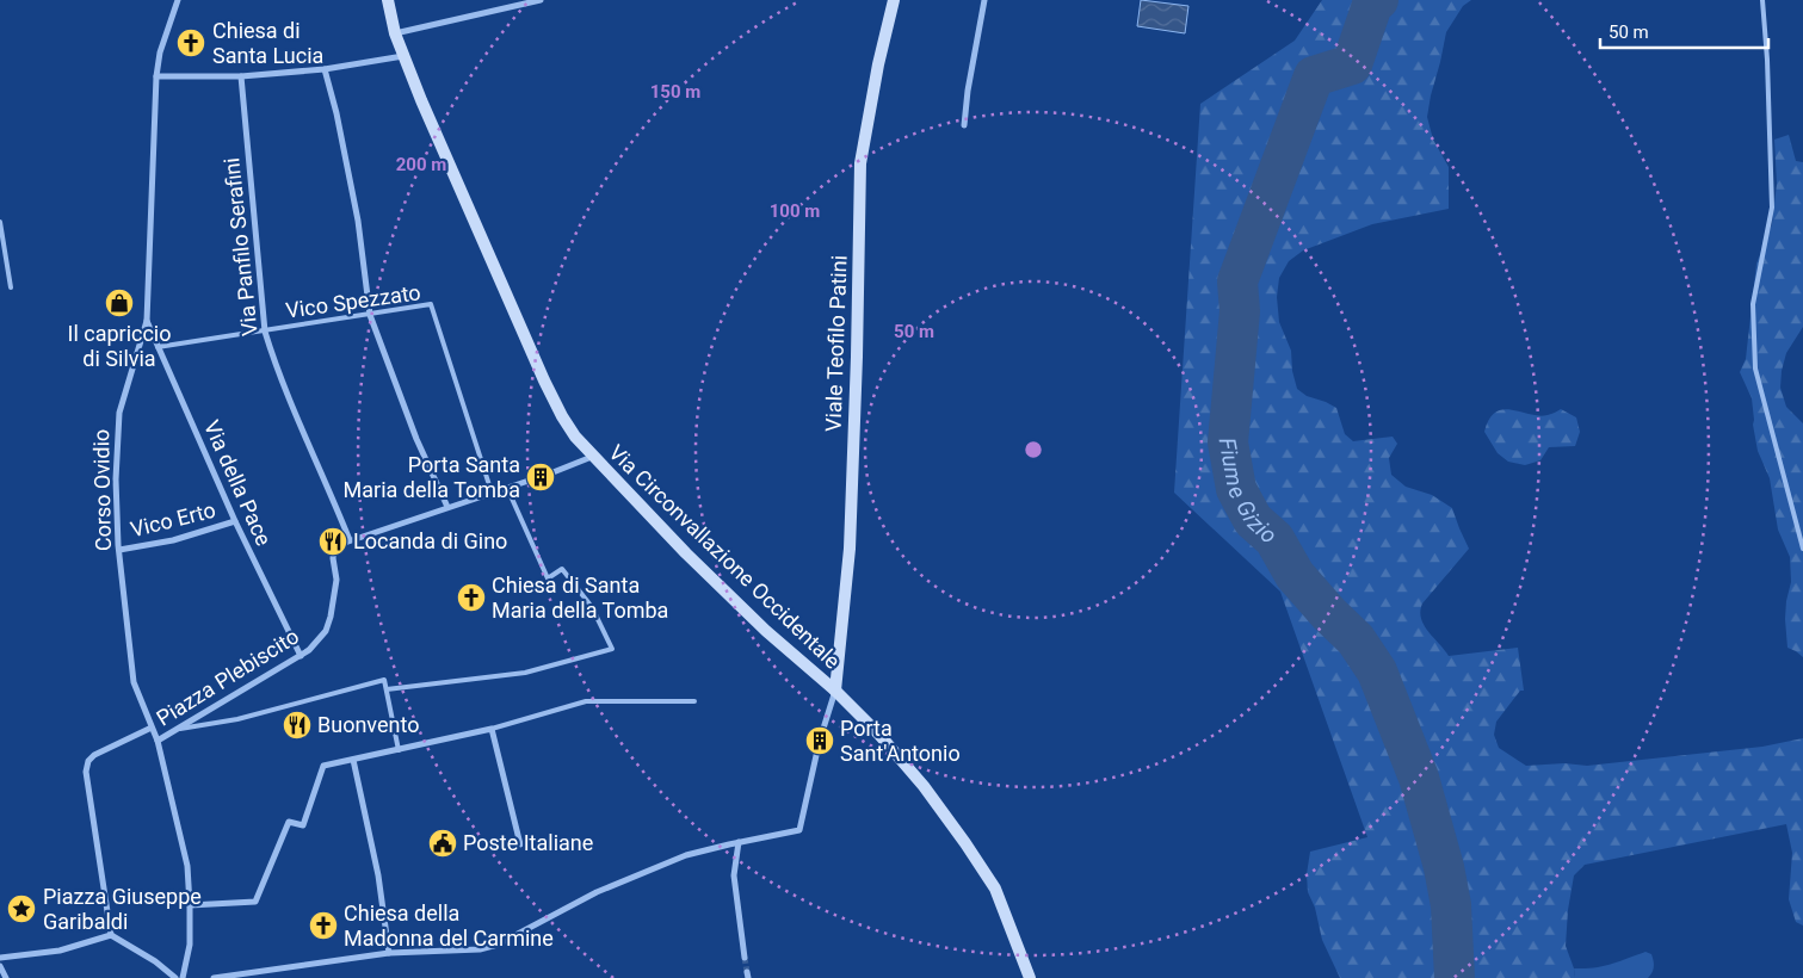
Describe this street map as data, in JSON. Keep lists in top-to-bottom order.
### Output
{
  "streets": {
    "main road": ["Viale Teofilo Patini", "Via Circonvallazione Occidentale"],
    "street": [
      "Via Panfilo Serafini",
      "Via della Pace",
      "Corso Ovidio",
      "Vico Erto",
      "Piazza Plebiscito"
    ],
    "lane": ["Vico Spezzato"]
  },
  "crossings": [
    ["Via Panfilo Serafini", "Vico Spezzato"],
    ["Via Panfilo Serafini", "Piazza Plebiscito"],
    ["Vico Spezzato", "Via della Pace"],
    ["Viale Teofilo Patini", "Via Circonvallazione Occidentale"],
    ["Via della Pace", "Corso Ovidio"],
    ["Via della Pace", "Vico Erto"],
    ["Via della Pace", "Piazza Plebiscito"],
    ["Corso Ovidio", "Vico Erto"],
    ["Corso Ovidio", "Piazza Plebiscito"]
  ],
  "water": ["Fiume Gizio"],
  "places": {
    "church": ["Chiesa di Santa Lucia", "Chiesa di Santa Maria della Tomba", "Chiesa della Madonna del Carmine"],
    "shop": ["Il capriccio di Silvia"],
    "building": ["Porta Santa Maria della Tomba", "Porta Sant'Antonio"],
    "restaurant": ["Locanda di Gino", "Buonvento"],
    "public building": ["Poste Italiane"],
    "place": ["Piazza Giuseppe Garibaldi"]
  },
  "scale_bar": "50 m",
  "rings": [
    "150 m",
    "200 m",
    "100 m",
    "50 m"
  ]
}
